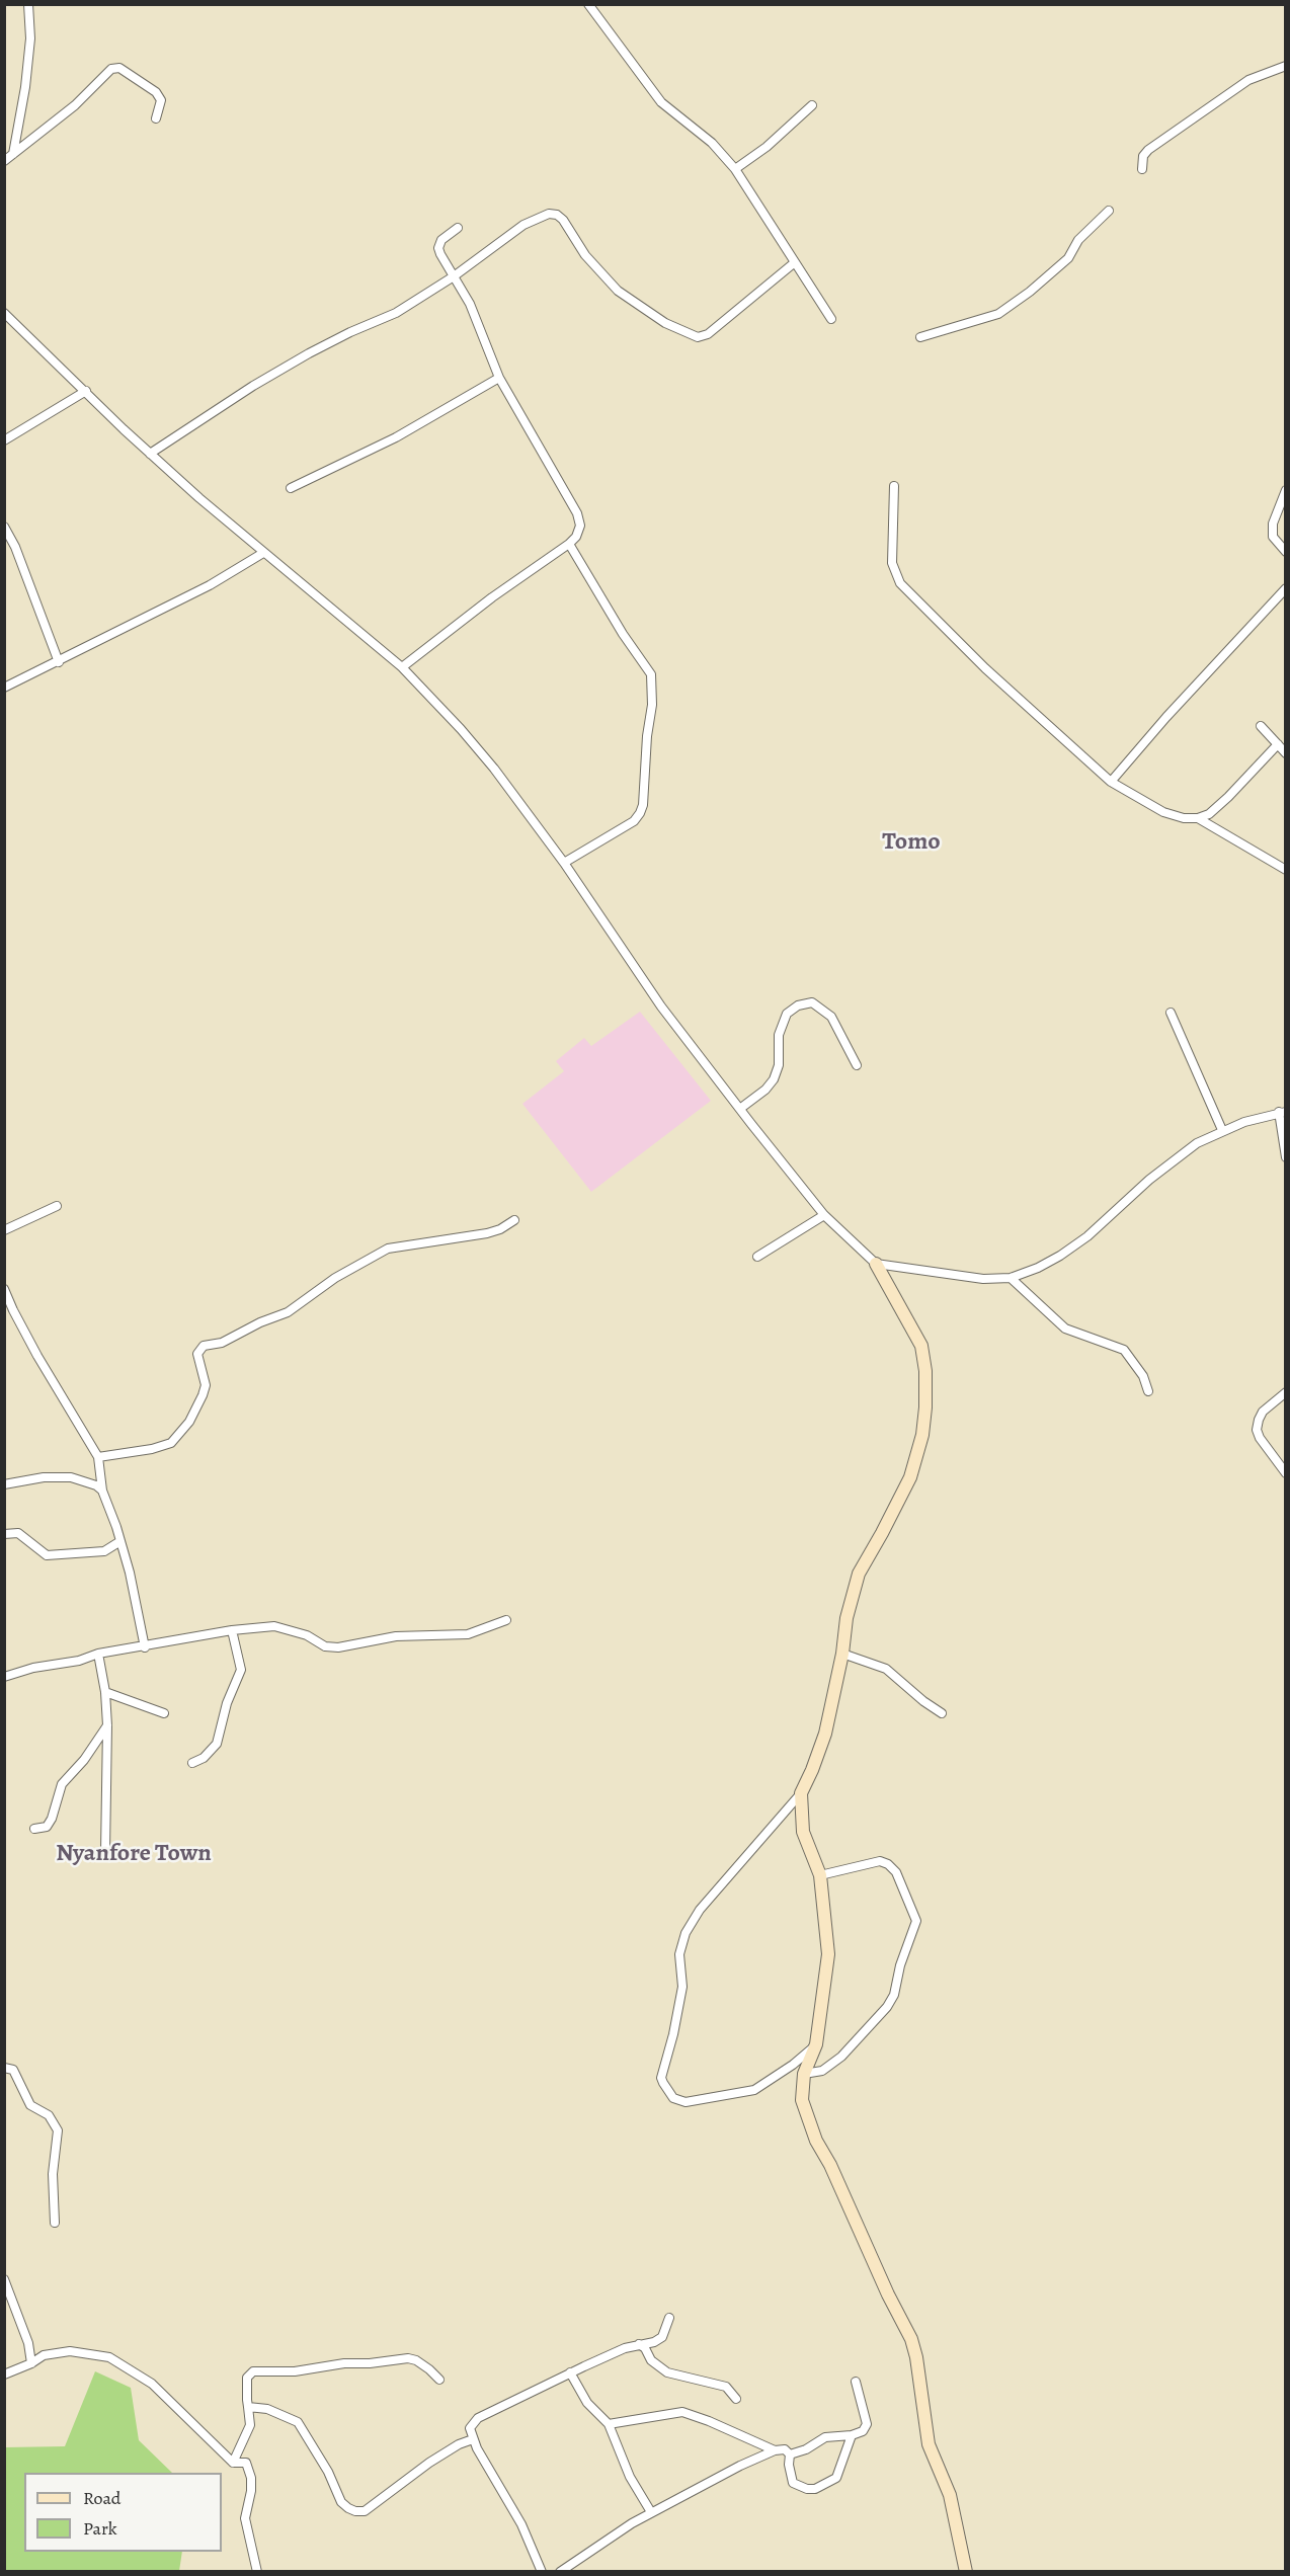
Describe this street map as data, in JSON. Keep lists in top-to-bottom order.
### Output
{
  "districts": ["Tomo", "Nyanfore Town"],
  "legend": ["Road", "Park"]
}
